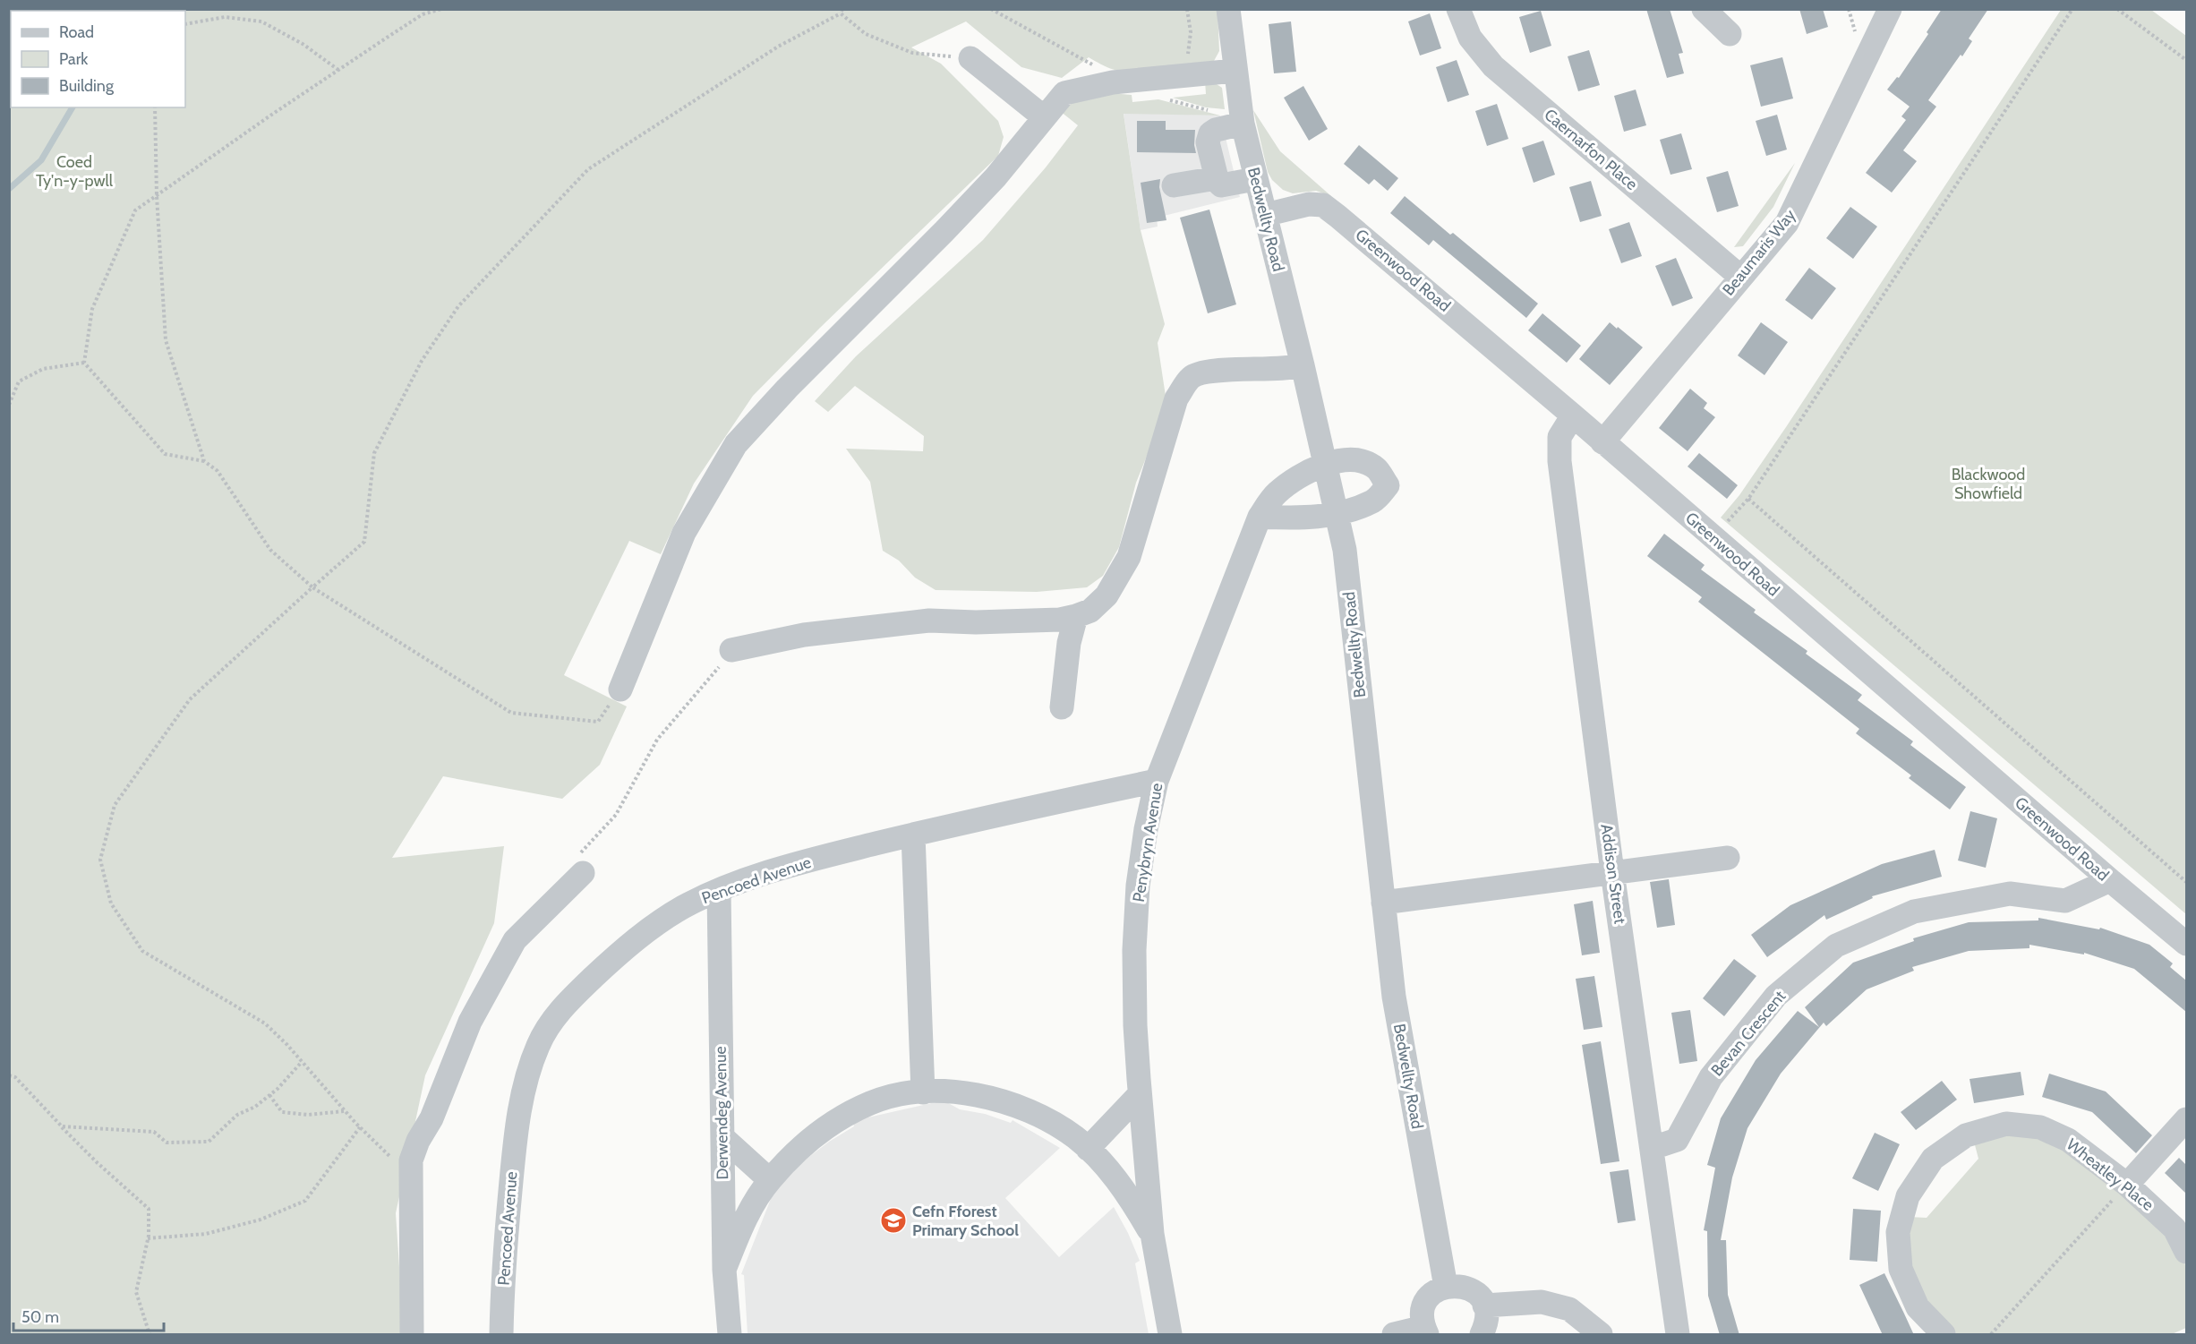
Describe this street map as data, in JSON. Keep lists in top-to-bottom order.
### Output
{
  "streets": {
    "street": [
      "Caernarfon Place",
      "Bedwellty Road",
      "Beaumaris Way",
      "Greenwood Road",
      "Penybryn Avenue",
      "Addison Street",
      "Pencoed Avenue",
      "Bevan Crescent",
      "Derwendeg Avenue",
      "Wheatley Place"
    ]
  },
  "crossings": [
    ["Caernarfon Place", "Beaumaris Way"],
    ["Bedwellty Road", "Greenwood Road"],
    ["Bedwellty Road", "Penybryn Avenue"],
    ["Beaumaris Way", "Greenwood Road"],
    ["Greenwood Road", "Addison Street"],
    ["Greenwood Road", "Bevan Crescent"],
    ["Penybryn Avenue", "Pencoed Avenue"],
    ["Addison Street", "Bevan Crescent"],
    ["Pencoed Avenue", "Derwendeg Avenue"]
  ],
  "parks": ["Coed Ty'n-y-pwll", "Blackwood Showfield"],
  "places": {
    "school or university": ["Cefn Fforest Primary School"]
  },
  "legend": ["Road", "Park", "Building"],
  "scale_bar": "50 m"
}
